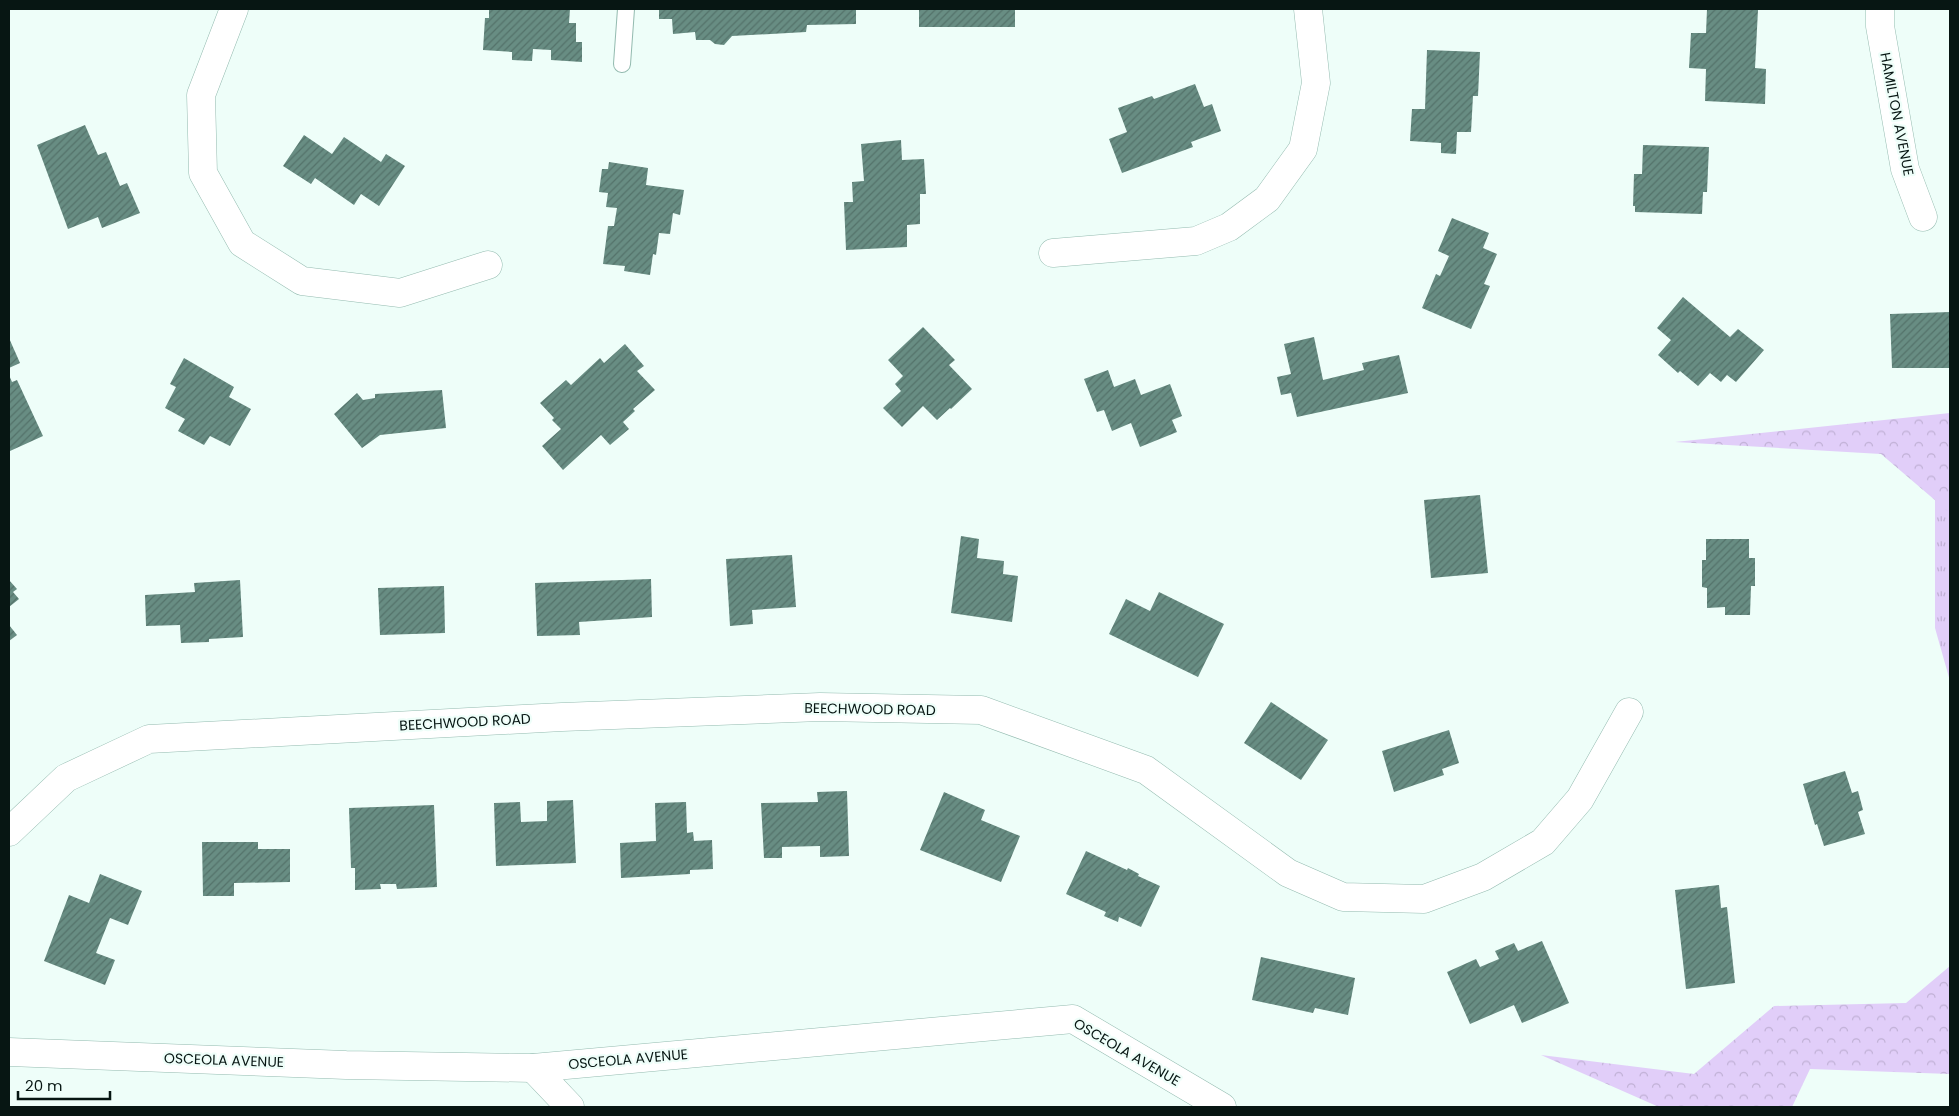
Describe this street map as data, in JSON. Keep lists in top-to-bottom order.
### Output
{
  "streets": {
    "street": ["HAMILTON AVENUE", "BEECHWOOD ROAD", "OSCEOLA AVENUE"]
  },
  "scale_bar": "20 m"
}
